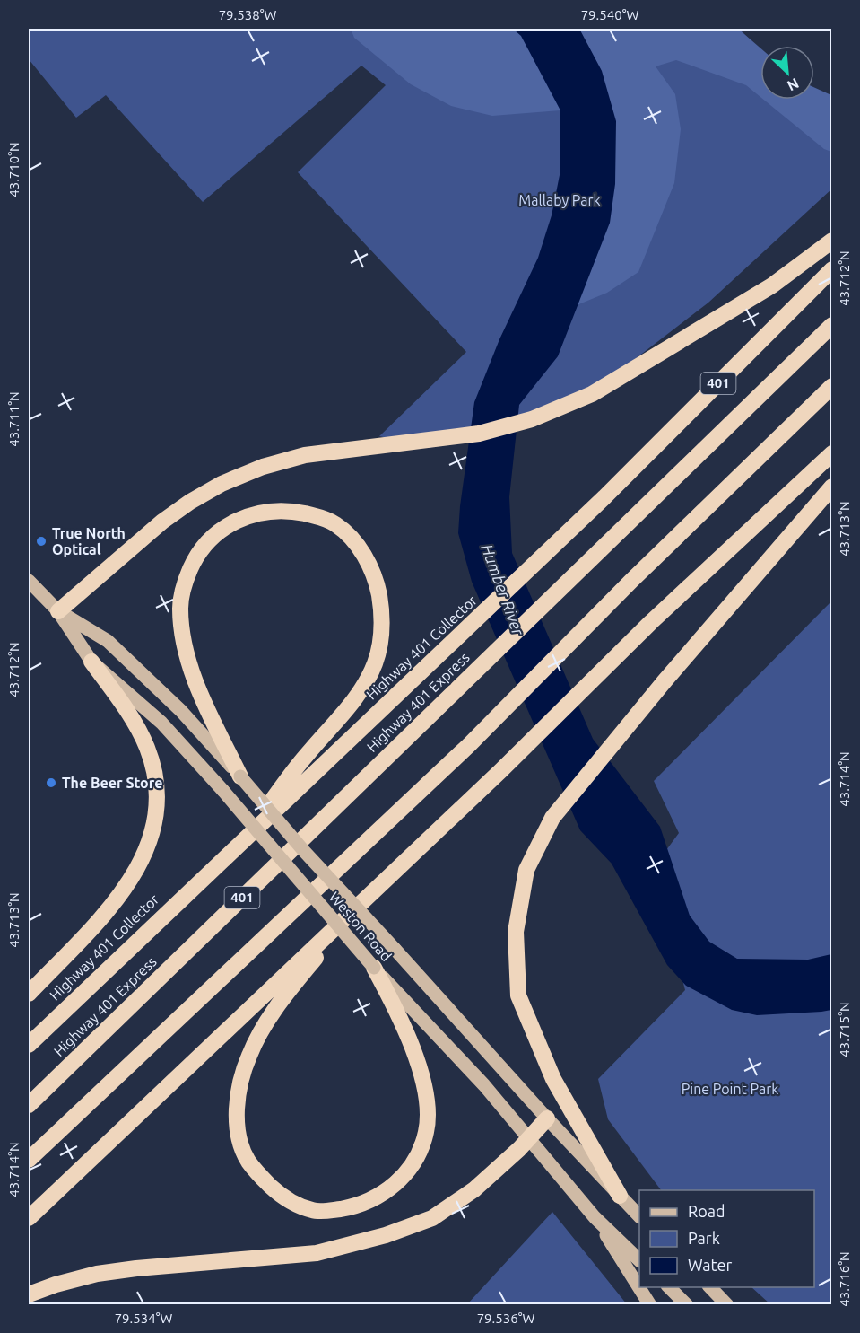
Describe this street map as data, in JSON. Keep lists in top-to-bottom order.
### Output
{
  "streets": {
    "highway": ["401", "Highway 401 Collector", "Highway 401 Express"],
    "main road": ["Weston Road"]
  },
  "water": ["Humber River"],
  "parks": ["Mallaby Park", "Pine Point Park"],
  "places": ["True North Optical", "The Beer Store"],
  "legend": ["Road", "Park", "Water"],
  "north": "bottom right",
  "coordinates": [
    "79.538°W",
    "79.540°W",
    "43.710°N",
    "43.712°N",
    "43.711°N",
    "43.713°N",
    "43.714°N",
    "43.715°N",
    "43.716°N",
    "79.534°W",
    "79.536°W"
  ]
}
